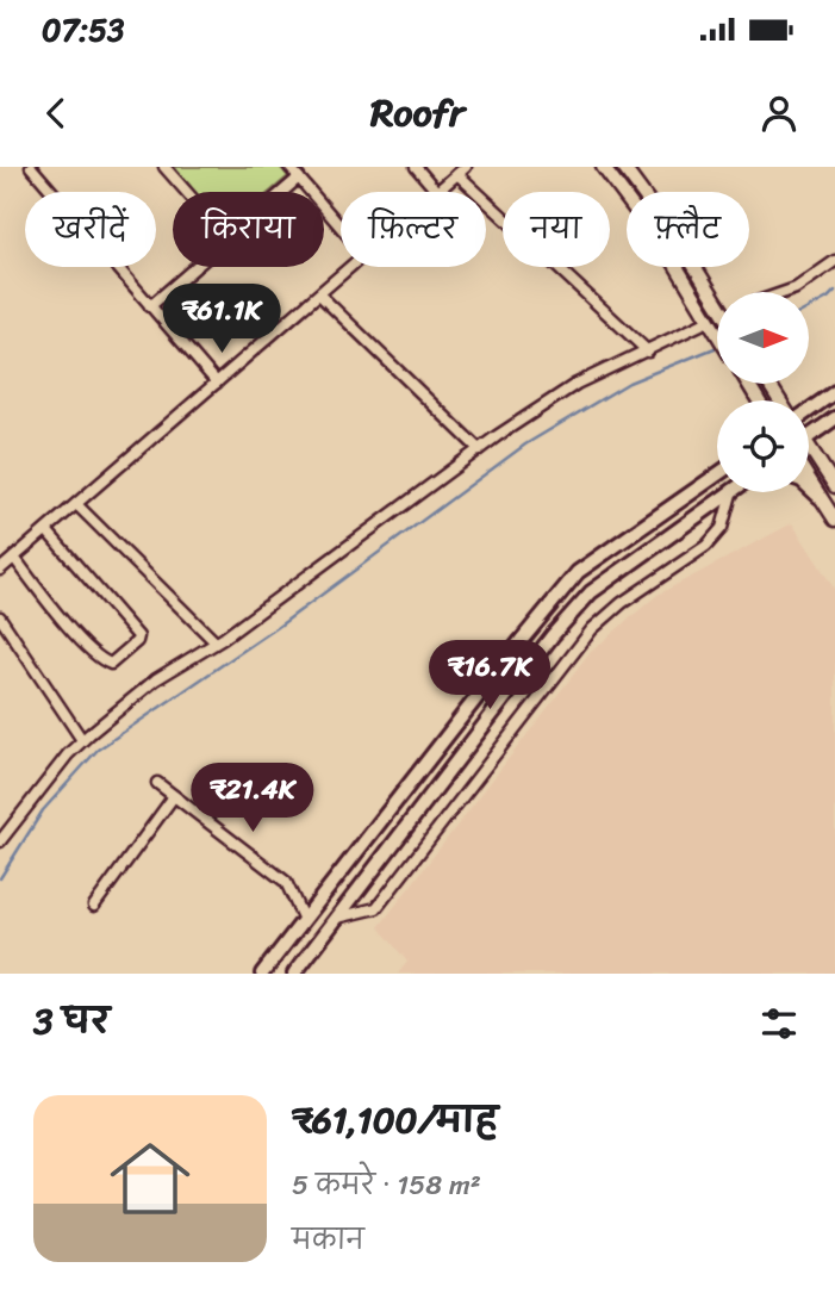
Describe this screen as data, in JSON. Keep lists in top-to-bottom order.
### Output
{
  "north": "right",
  "page": {
    "status": "07:53",
    "header": "Roofr",
    "chip": [
      "खरीदें",
      "किराया",
      "फ़िल्टर",
      "नया",
      "फ़्लैट"
    ],
    "price": ["₹61.1K", "₹16.7K", "₹21.4K"],
    "heading": "3 घर",
    "list": [
      {
        "name": "₹61,100/माह",
        "note": "5 कमरे · 158 m² · मकान"
      }
    ]
  }
}
